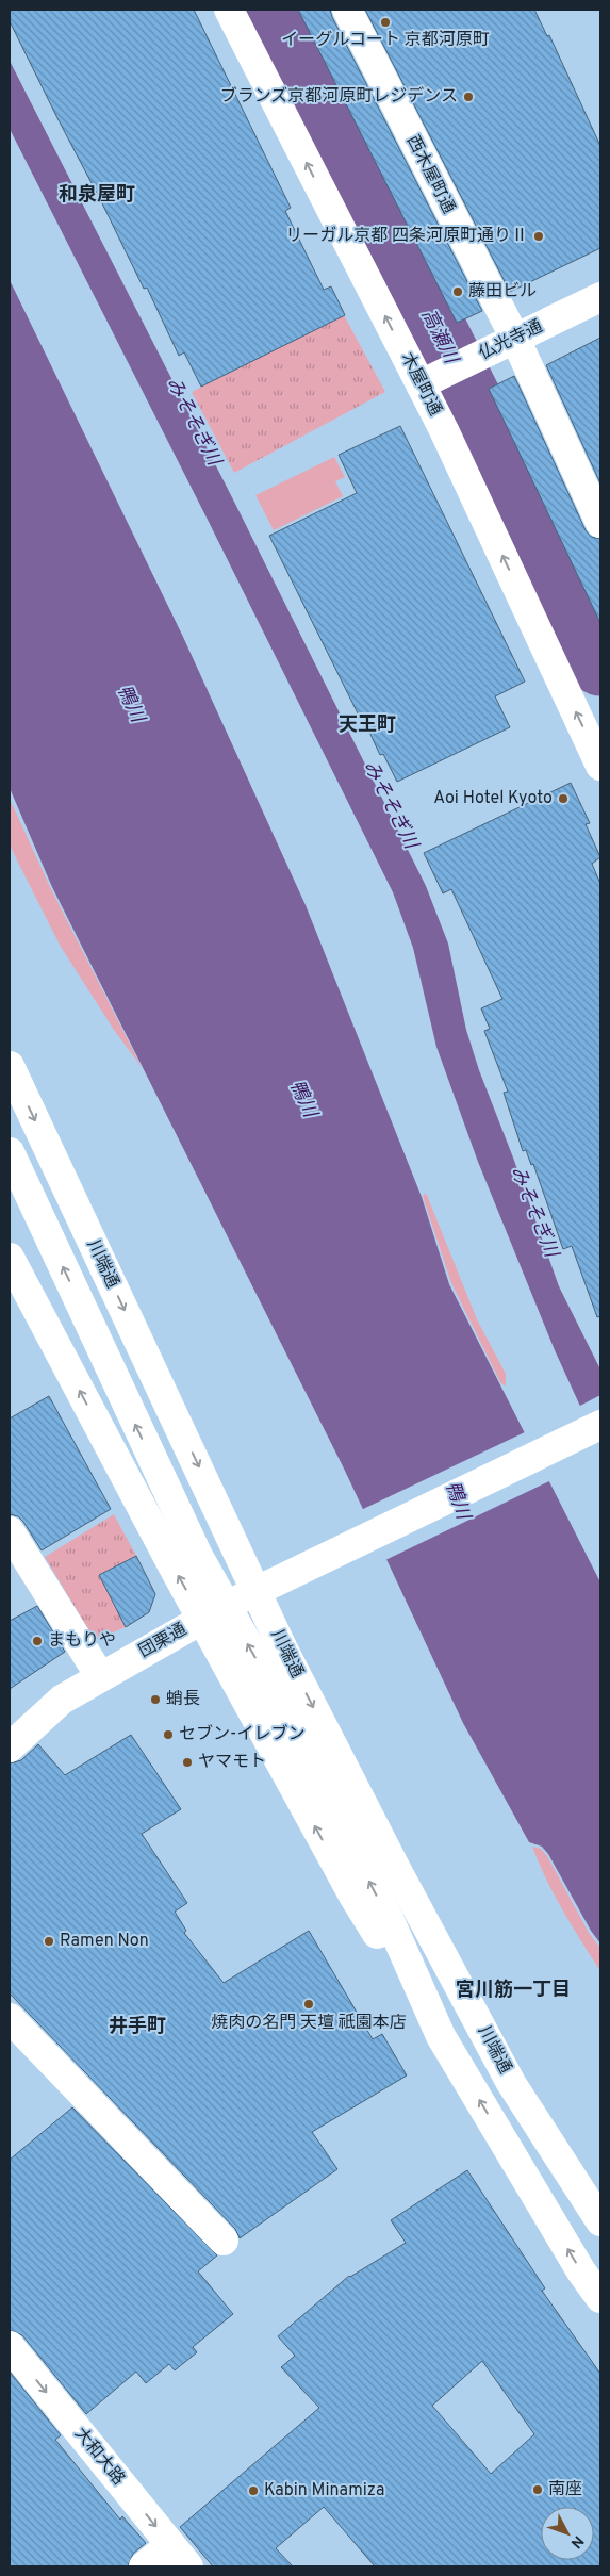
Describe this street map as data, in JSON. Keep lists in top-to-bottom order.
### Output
{
  "streets": {
    "street": [
      "西木屋町通",
      "仏光寺通",
      "木屋町通",
      "川端通",
      "団栗通",
      "大和大路"
    ]
  },
  "crossings": [
    ["西木屋町通", "仏光寺通"],
    ["仏光寺通", "木屋町通"],
    ["川端通", "団栗通"]
  ],
  "one_way": ["木屋町通", "大和大路"],
  "districts": [
    "和泉屋町",
    "天王町",
    "宮川筋一丁目",
    "井手町"
  ],
  "water": ["高瀬川", "みそそぎ川", "鴨川"],
  "places": [
    "イーグルコート 京都河原町",
    "ブランズ京都河原町レジデンス",
    "リーガル京都 四条河原町通りⅡ",
    "藤田ビル",
    "Aoi Hotel Kyoto",
    "まもりや",
    "蛸長",
    "セブン-イレブン",
    "ヤマモト",
    "Ramen Non",
    "焼肉の名門 天壇 祇園本店",
    "南座",
    "Kabin Minamiza"
  ],
  "north": "bottom right"
}
